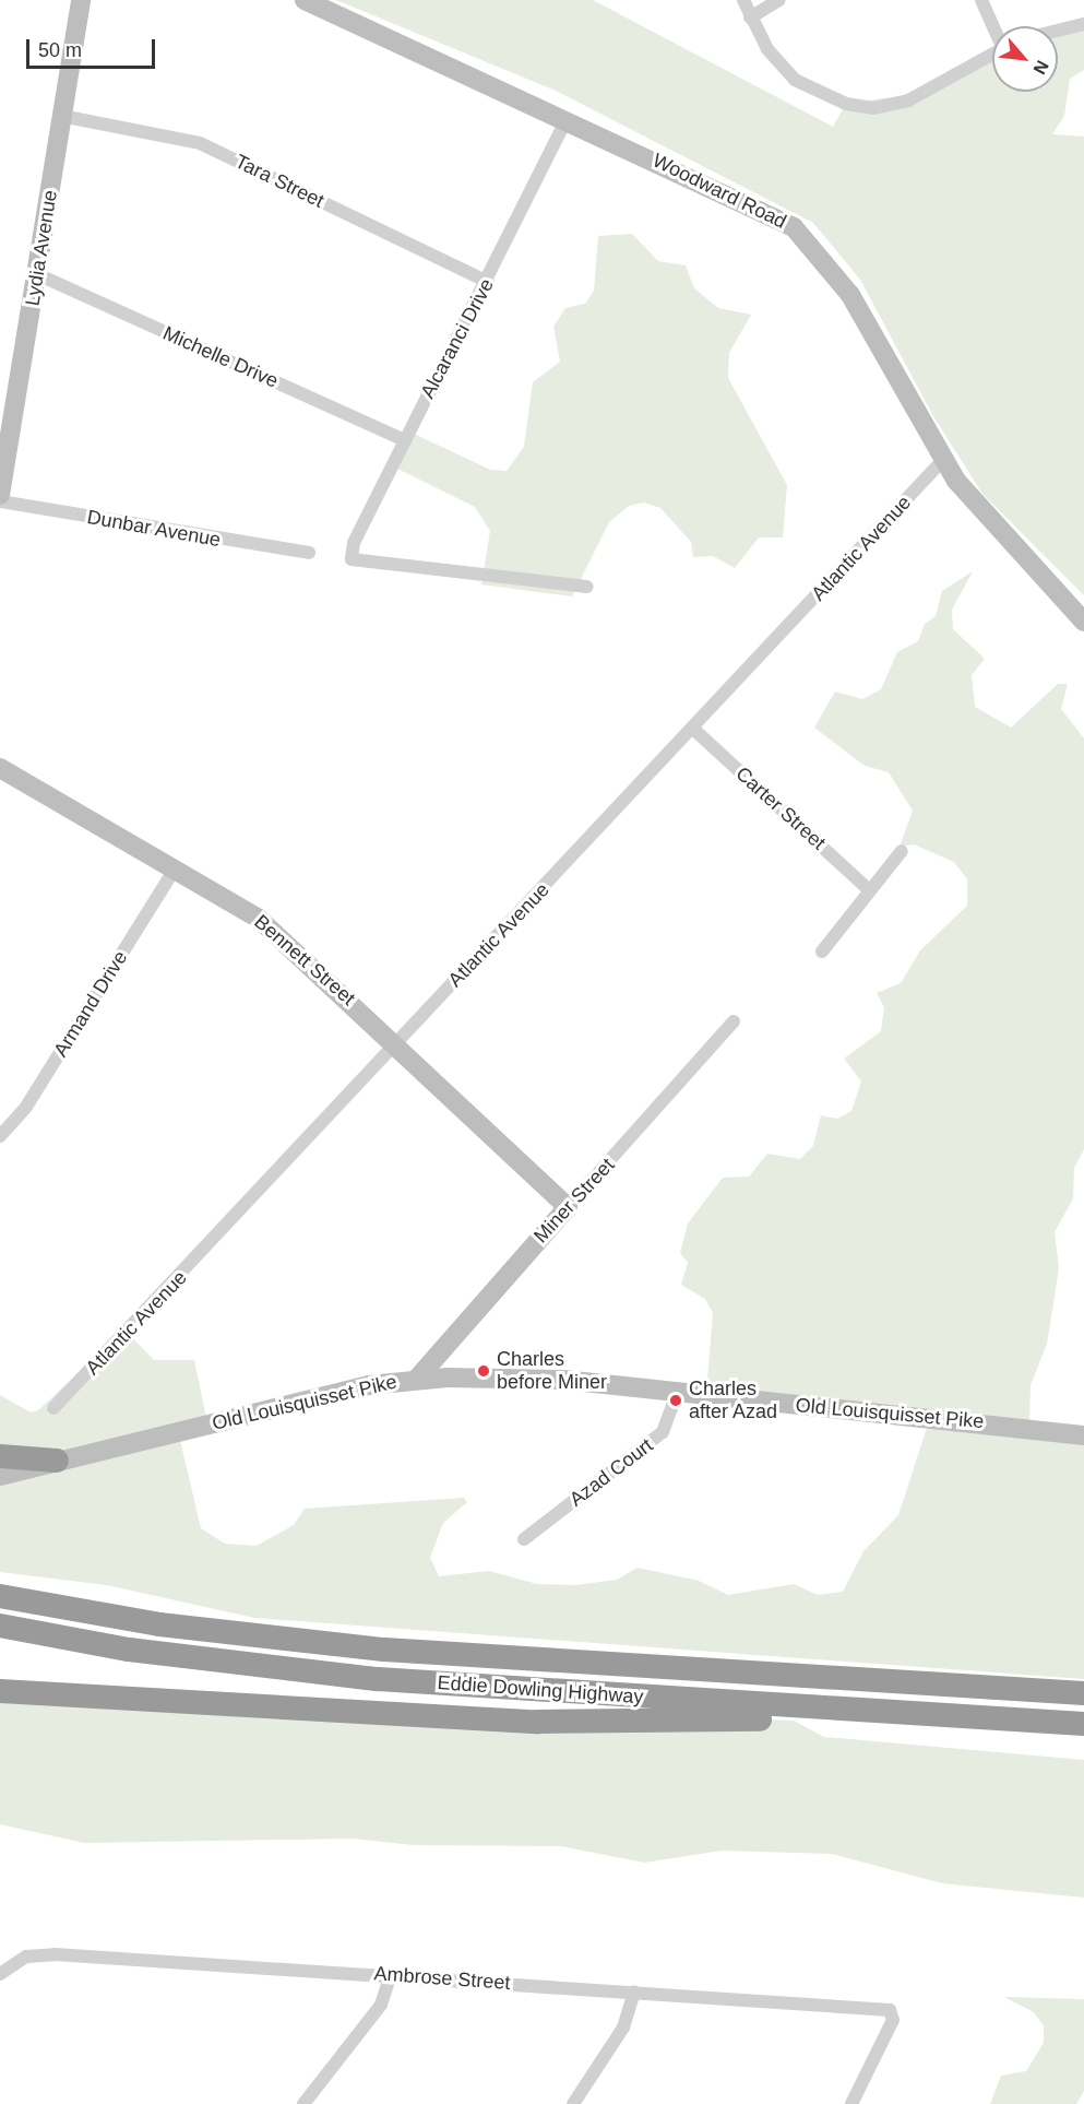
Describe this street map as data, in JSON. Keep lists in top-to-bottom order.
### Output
{
  "streets": {
    "highway": ["Eddie Dowling Highway"],
    "street": [
      "Tara Street",
      "Woodward Road",
      "Lydia Avenue",
      "Alcaranci Drive",
      "Michelle Drive",
      "Dunbar Avenue",
      "Atlantic Avenue",
      "Carter Street",
      "Bennett Street",
      "Armand Drive",
      "Miner Street",
      "Old Louisquisset Pike",
      "Azad Court",
      "Ambrose Street"
    ]
  },
  "crossings": [
    ["Tara Street", "Lydia Avenue"],
    ["Tara Street", "Alcaranci Drive"],
    ["Woodward Road", "Alcaranci Drive"],
    ["Woodward Road", "Atlantic Avenue"],
    ["Lydia Avenue", "Michelle Drive"],
    ["Alcaranci Drive", "Michelle Drive"],
    ["Atlantic Avenue", "Carter Street"],
    ["Atlantic Avenue", "Bennett Street"],
    ["Bennett Street", "Armand Drive"],
    ["Bennett Street", "Miner Street"],
    ["Miner Street", "Old Louisquisset Pike"],
    ["Old Louisquisset Pike", "Azad Court"]
  ],
  "places": ["Charles before Miner", "Charles after Azad"],
  "scale_bar": "50 m",
  "north": "bottom right"
}
